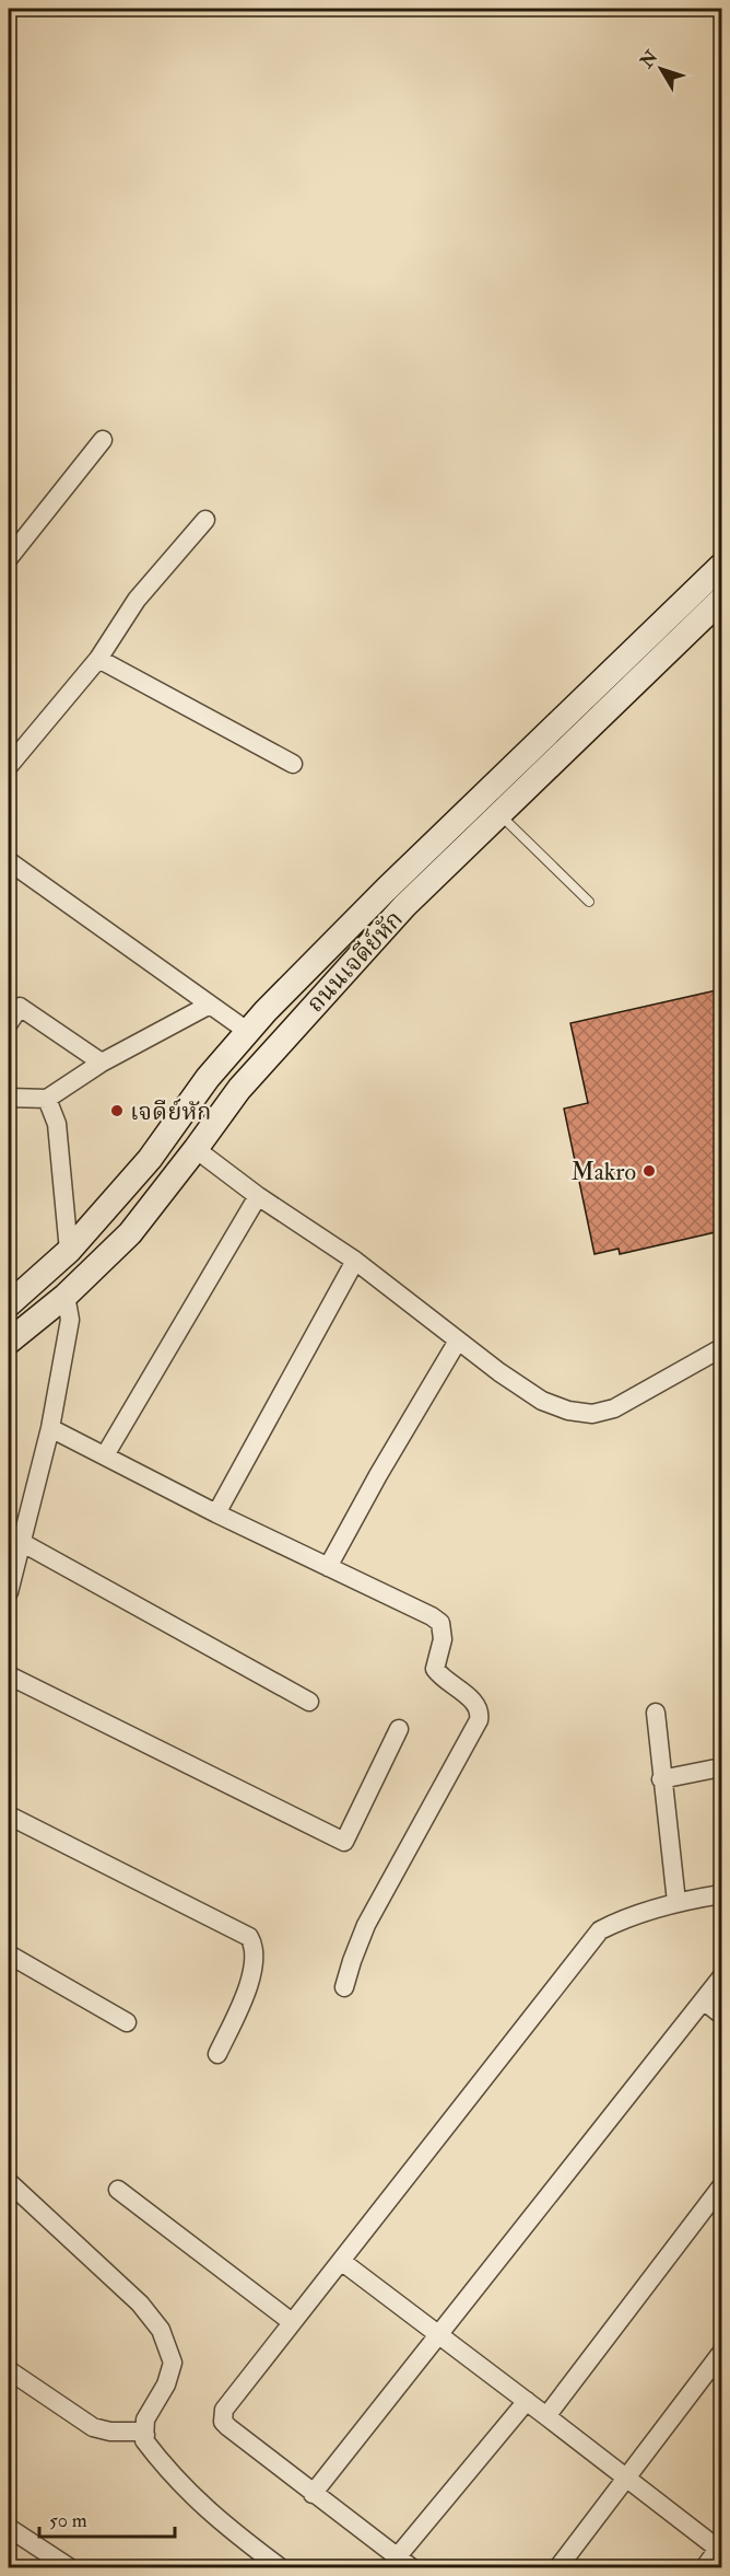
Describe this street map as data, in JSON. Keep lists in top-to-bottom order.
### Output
{
  "streets": {
    "main road": ["ถนนเจดีย์หัก"]
  },
  "places": ["เจดีย์หัก", "Makro"],
  "scale_bar": "50 m",
  "north": "top left"
}
